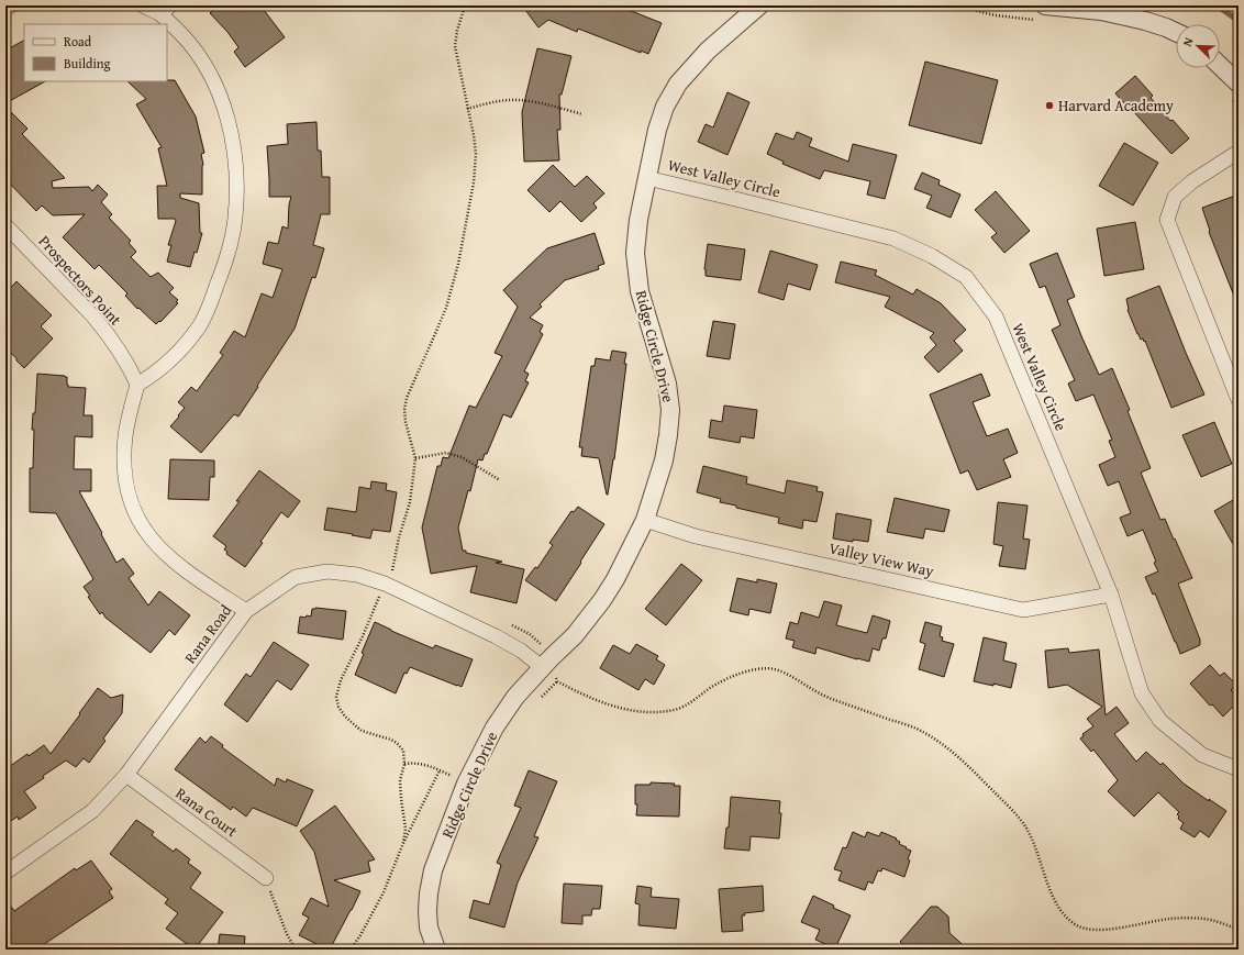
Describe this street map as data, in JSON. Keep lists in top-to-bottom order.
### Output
{
  "streets": {
    "street": [
      "West Valley Circle",
      "Prospectors Point",
      "Ridge Circle Drive",
      "Valley View Way",
      "Rana Road",
      "Rana Court"
    ]
  },
  "crossings": [
    ["West Valley Circle", "Ridge Circle Drive"],
    ["West Valley Circle", "Valley View Way"],
    ["Ridge Circle Drive", "Valley View Way"],
    ["Ridge Circle Drive", "Rana Road"],
    ["Rana Road", "Rana Court"]
  ],
  "places": ["Harvard Academy"],
  "legend": ["Road", "Building"],
  "north": "top left"
}
